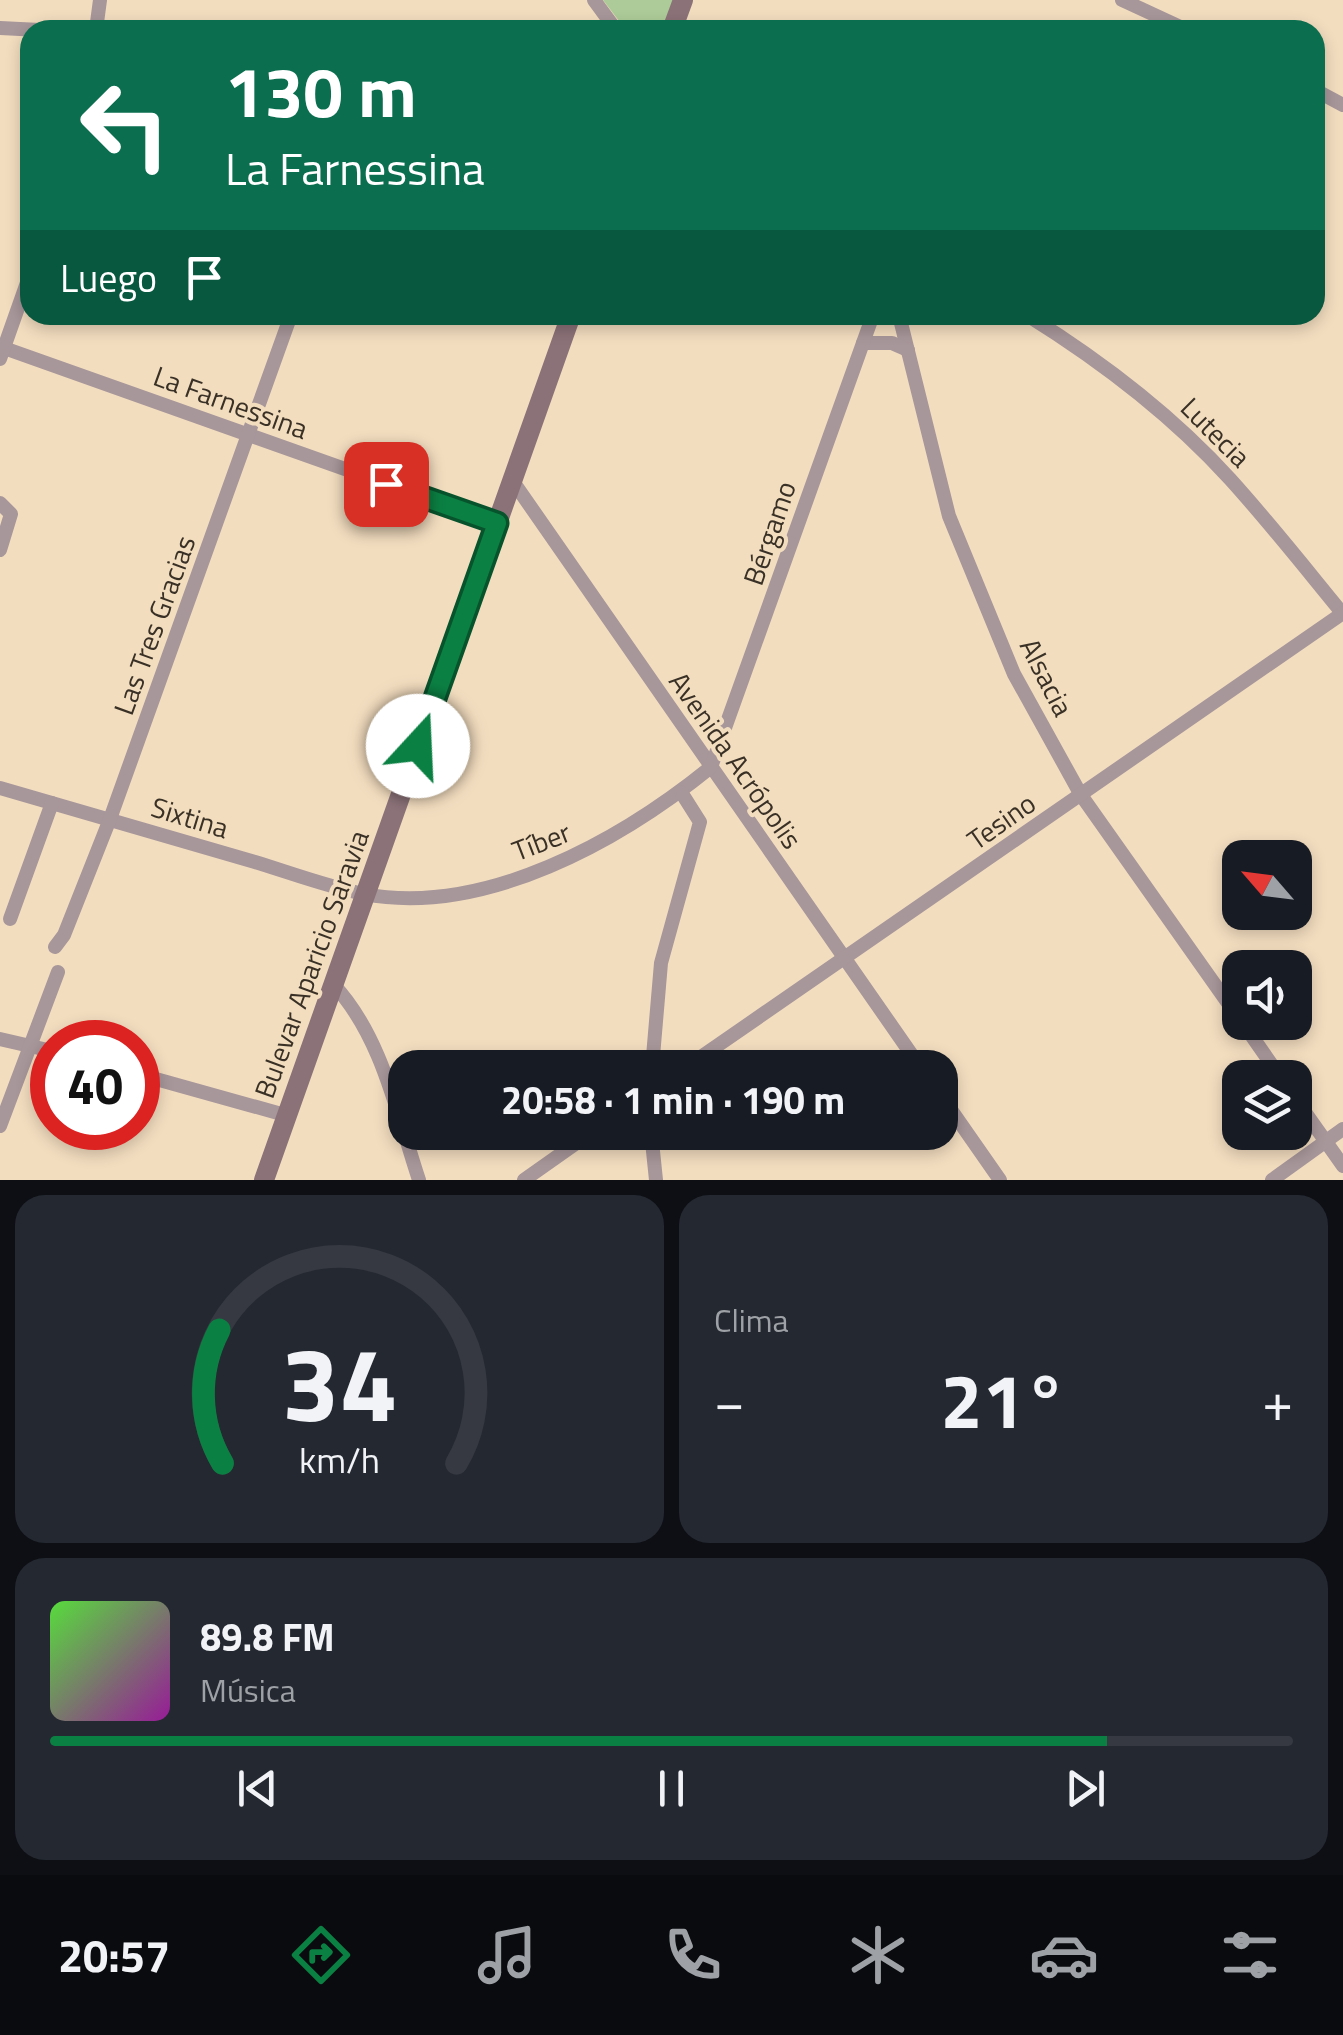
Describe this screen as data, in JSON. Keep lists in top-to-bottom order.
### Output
{
  "streets": {
    "street": [
      "La Farnessina",
      "Lutecia",
      "Bérgamo",
      "Las Tres Gracias",
      "Alsacia",
      "Avenida Acrópolis",
      "Sixtina",
      "Tesino",
      "Tíber",
      "Bulevar Aparicio Saravia"
    ]
  },
  "crossings": [
    ["La Farnessina", "Las Tres Gracias"],
    ["La Farnessina", "Bulevar Aparicio Saravia"],
    ["Lutecia", "Tesino"],
    ["Bérgamo", "Avenida Acrópolis"],
    ["Bérgamo", "Tíber"],
    ["Las Tres Gracias", "Sixtina"],
    ["Alsacia", "Tesino"],
    ["Avenida Acrópolis", "Tesino"],
    ["Avenida Acrópolis", "Tíber"],
    ["Avenida Acrópolis", "Bulevar Aparicio Saravia"],
    ["Sixtina", "Tíber"],
    ["Sixtina", "Bulevar Aparicio Saravia"],
    ["Tíber", "Bulevar Aparicio Saravia"]
  ],
  "north": "top left",
  "page": {
    "turn": ["130 m", "La Farnessina"],
    "then": "Luego",
    "limit": "40",
    "trip": "20:58 · 1 min · 190 m",
    "tile": "Clima",
    "heat": ["−", "21°", "+"],
    "song": ["89.8 FM", "Música"],
    "tabs": "20:57",
    "gauge": ["34", "km/h"]
  }
}
